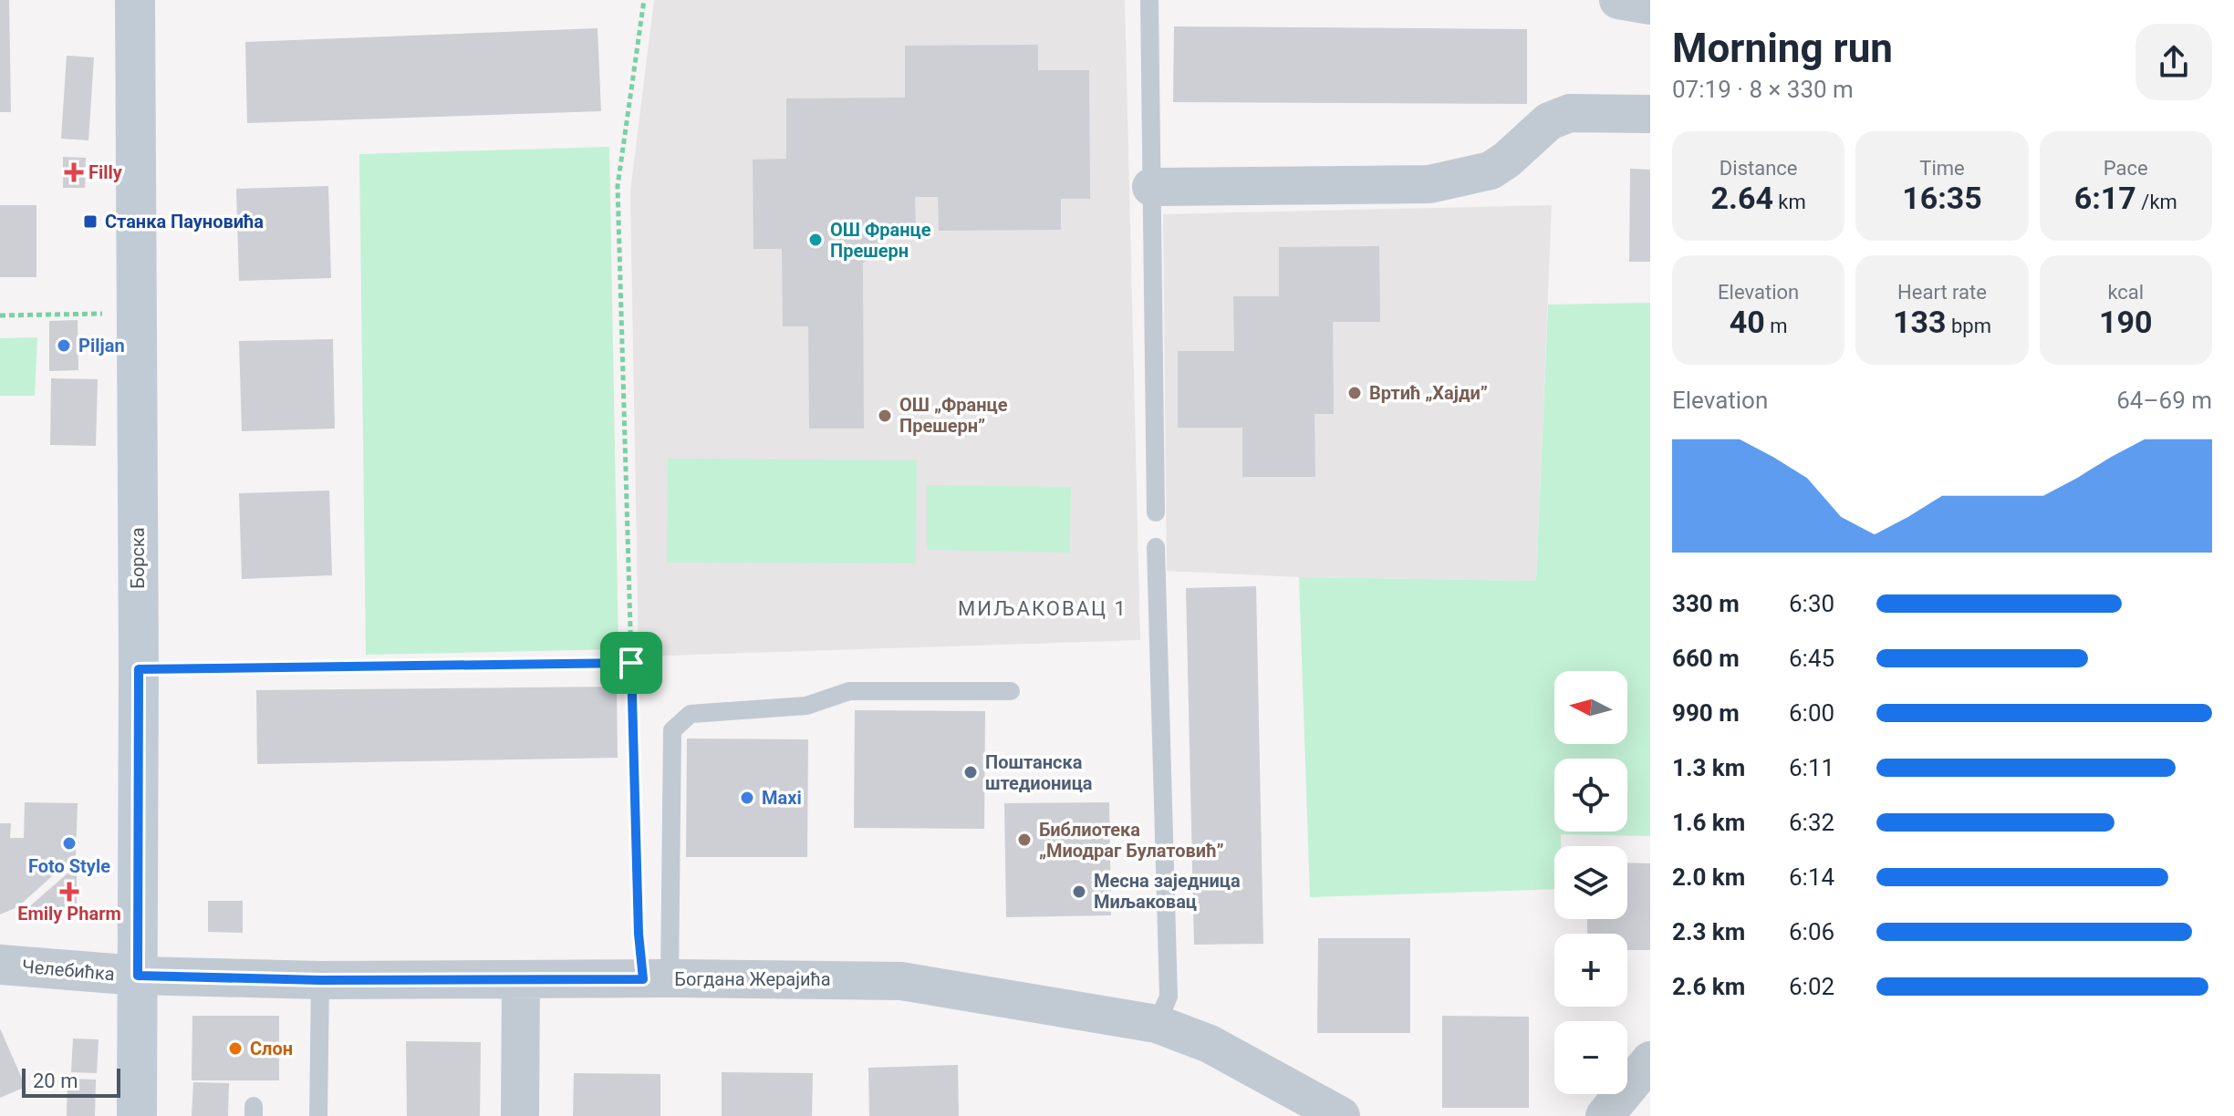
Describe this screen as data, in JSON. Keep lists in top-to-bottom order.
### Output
{
  "streets": {
    "main road": ["Борска"],
    "street": ["Челебићка", "Богдана Жерајића"]
  },
  "crossings": [
    ["Борска", "Челебићка"],
    ["Борска", "Богдана Жерајића"],
    ["Челебићка", "Богдана Жерајића"]
  ],
  "districts": ["МИЉАКОВАЦ 1"],
  "places": {
    "health": ["Filly", "Emily Pharm"],
    "transit": ["Станка Пауновића"],
    "other": [
      "ОШ Франце Прешерн",
      "Piljan",
      "Вртић „Хајди”",
      "ОШ „Франце Прешерн”",
      "Поштанска штедионица",
      "Maxi",
      "Библиотека „Миодраг Булатовић”",
      "Foto Style",
      "Месна заједница Миљаковац",
      "Слон"
    ]
  },
  "scale_bar": "20 m",
  "north": "left",
  "page": {
    "heading": ["Morning run", "07:19 · 8 × 330 m"],
    "stats": [
      ["Distance", "2.64 km"],
      ["Time", "16:35"],
      ["Pace", "6:17 /km"],
      ["Elevation", "40 m"],
      ["Heart rate", "133 bpm"],
      ["kcal", "190"]
    ],
    "chart": ["Elevation", "64–69 m"],
    "list": [
      {
        "name": "330 m",
        "note": "6:30"
      },
      {
        "name": "660 m",
        "note": "6:45"
      },
      {
        "name": "990 m",
        "note": "6:00"
      },
      {
        "name": "1.3 km",
        "note": "6:11"
      },
      {
        "name": "1.6 km",
        "note": "6:32"
      },
      {
        "name": "2.0 km",
        "note": "6:14"
      },
      {
        "name": "2.3 km",
        "note": "6:06"
      },
      {
        "name": "2.6 km",
        "note": "6:02"
      }
    ],
    "map_buttons": ["+", "−"],
    "scale": "20 m"
  }
}
